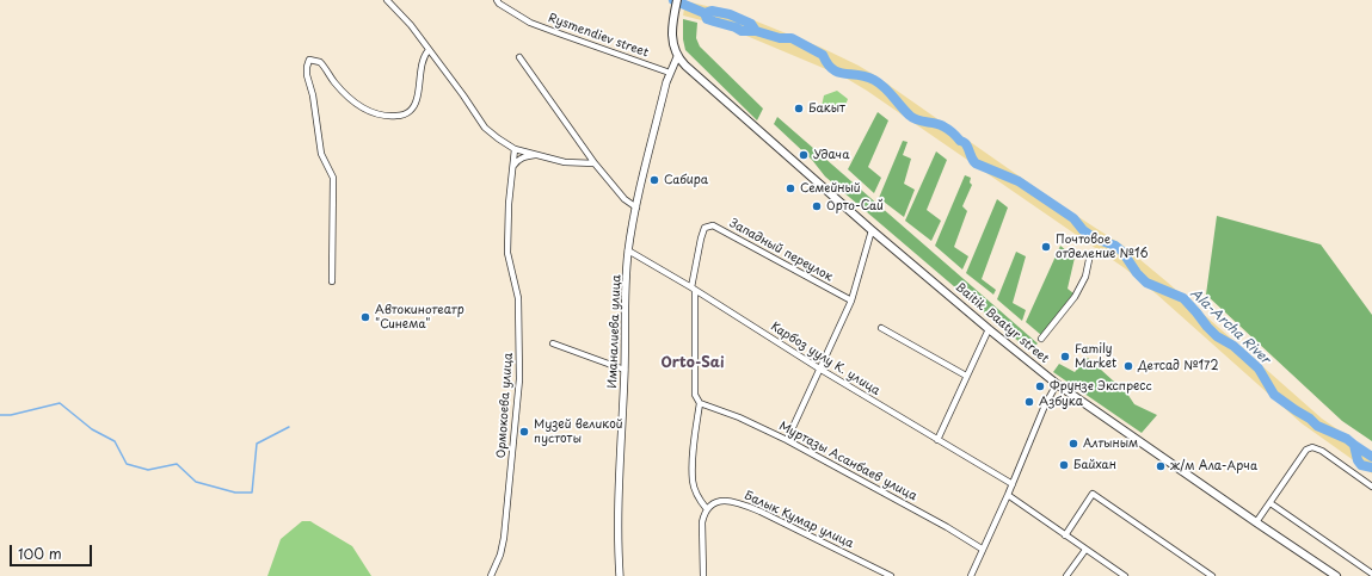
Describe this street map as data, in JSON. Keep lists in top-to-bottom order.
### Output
{
  "streets": {
    "main road": ["Baitik Baatyr street"],
    "street": [
      "Rysmendiev street",
      "Западный переулок",
      "Иманалиева улица",
      "Карбоз уулу К. улица",
      "Ормокоева улица",
      "Муртазы Асанбаев улица",
      "Балык Кумар улица"
    ]
  },
  "crossings": [
    ["Rysmendiev street", "Иманалиева улица"],
    ["Западный переулок", "Карбоз уулу К. улица"],
    ["Baitik Baatyr street", "Иманалиева улица"],
    ["Иманалиева улица", "Карбоз уулу К. улица"]
  ],
  "districts": ["Orto-Sai"],
  "water": ["Ala-Archa River"],
  "places": [
    "Бакыт",
    "Удача",
    "Сабира",
    "Семейный",
    "Орто-Сай",
    "Почтовое отделение №16",
    "Автокинотеатр \"Синема\"",
    "Family Market",
    "Детсад №172",
    "Фрунзе Экспресс",
    "Азбука",
    "Музей великой пустоты",
    "Алтыным",
    "Байхан",
    "ж/м Ала-Арча"
  ],
  "scale_bar": "100 m"
}
